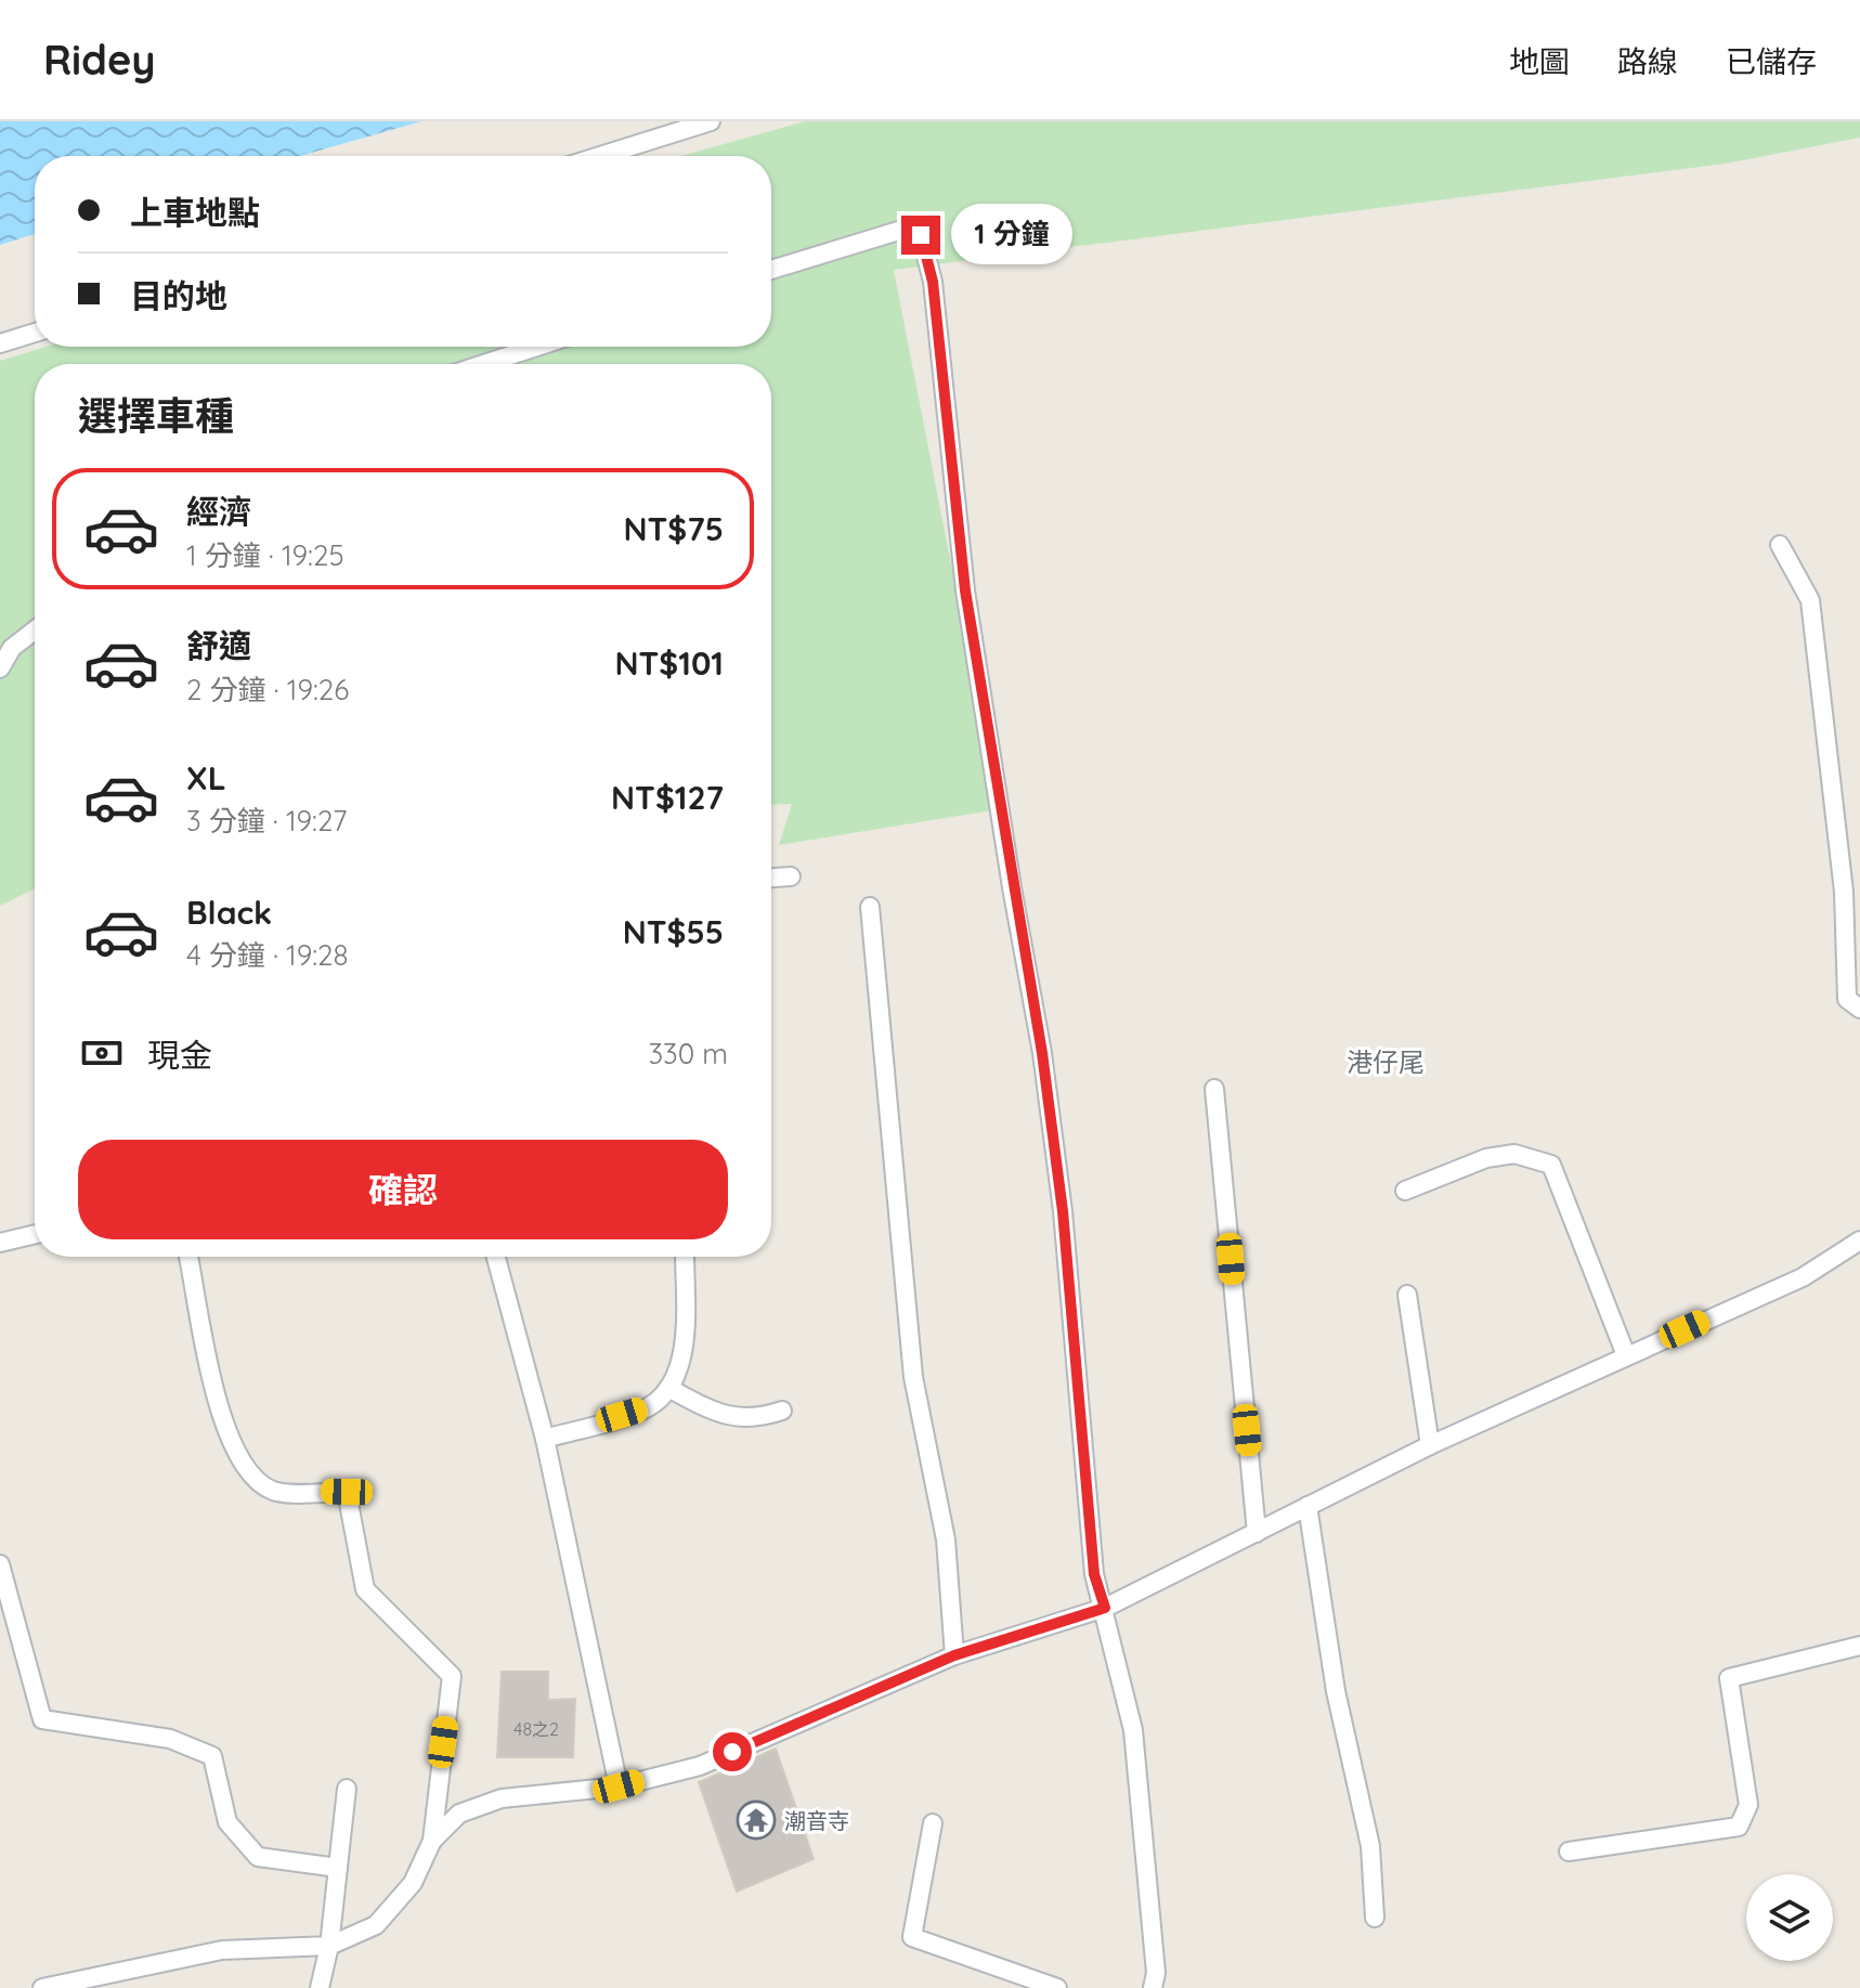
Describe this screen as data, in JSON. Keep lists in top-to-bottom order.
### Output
{
  "districts": ["港仔尾"],
  "places": {
    "temple": ["潮音寺"]
  },
  "house_numbers": ["48之2"],
  "page": {
    "header": "Ridey",
    "nav": ["地圖", "路線", "已儲存"],
    "banner": ["上車地點", "目的地"],
    "bubble": "1 分鐘",
    "heading": "選擇車種",
    "list": [
      {
        "name": "經濟",
        "note": "1 分鐘 · 19:25",
        "value": "NT$75"
      },
      {
        "name": "舒適",
        "note": "2 分鐘 · 19:26",
        "value": "NT$101"
      },
      {
        "name": "XL",
        "note": "3 分鐘 · 19:27",
        "value": "NT$127"
      },
      {
        "name": "Black",
        "note": "4 分鐘 · 19:28",
        "value": "NT$55"
      }
    ],
    "pay": ["現金", "330 m"],
    "buttons": "確認"
  }
}
